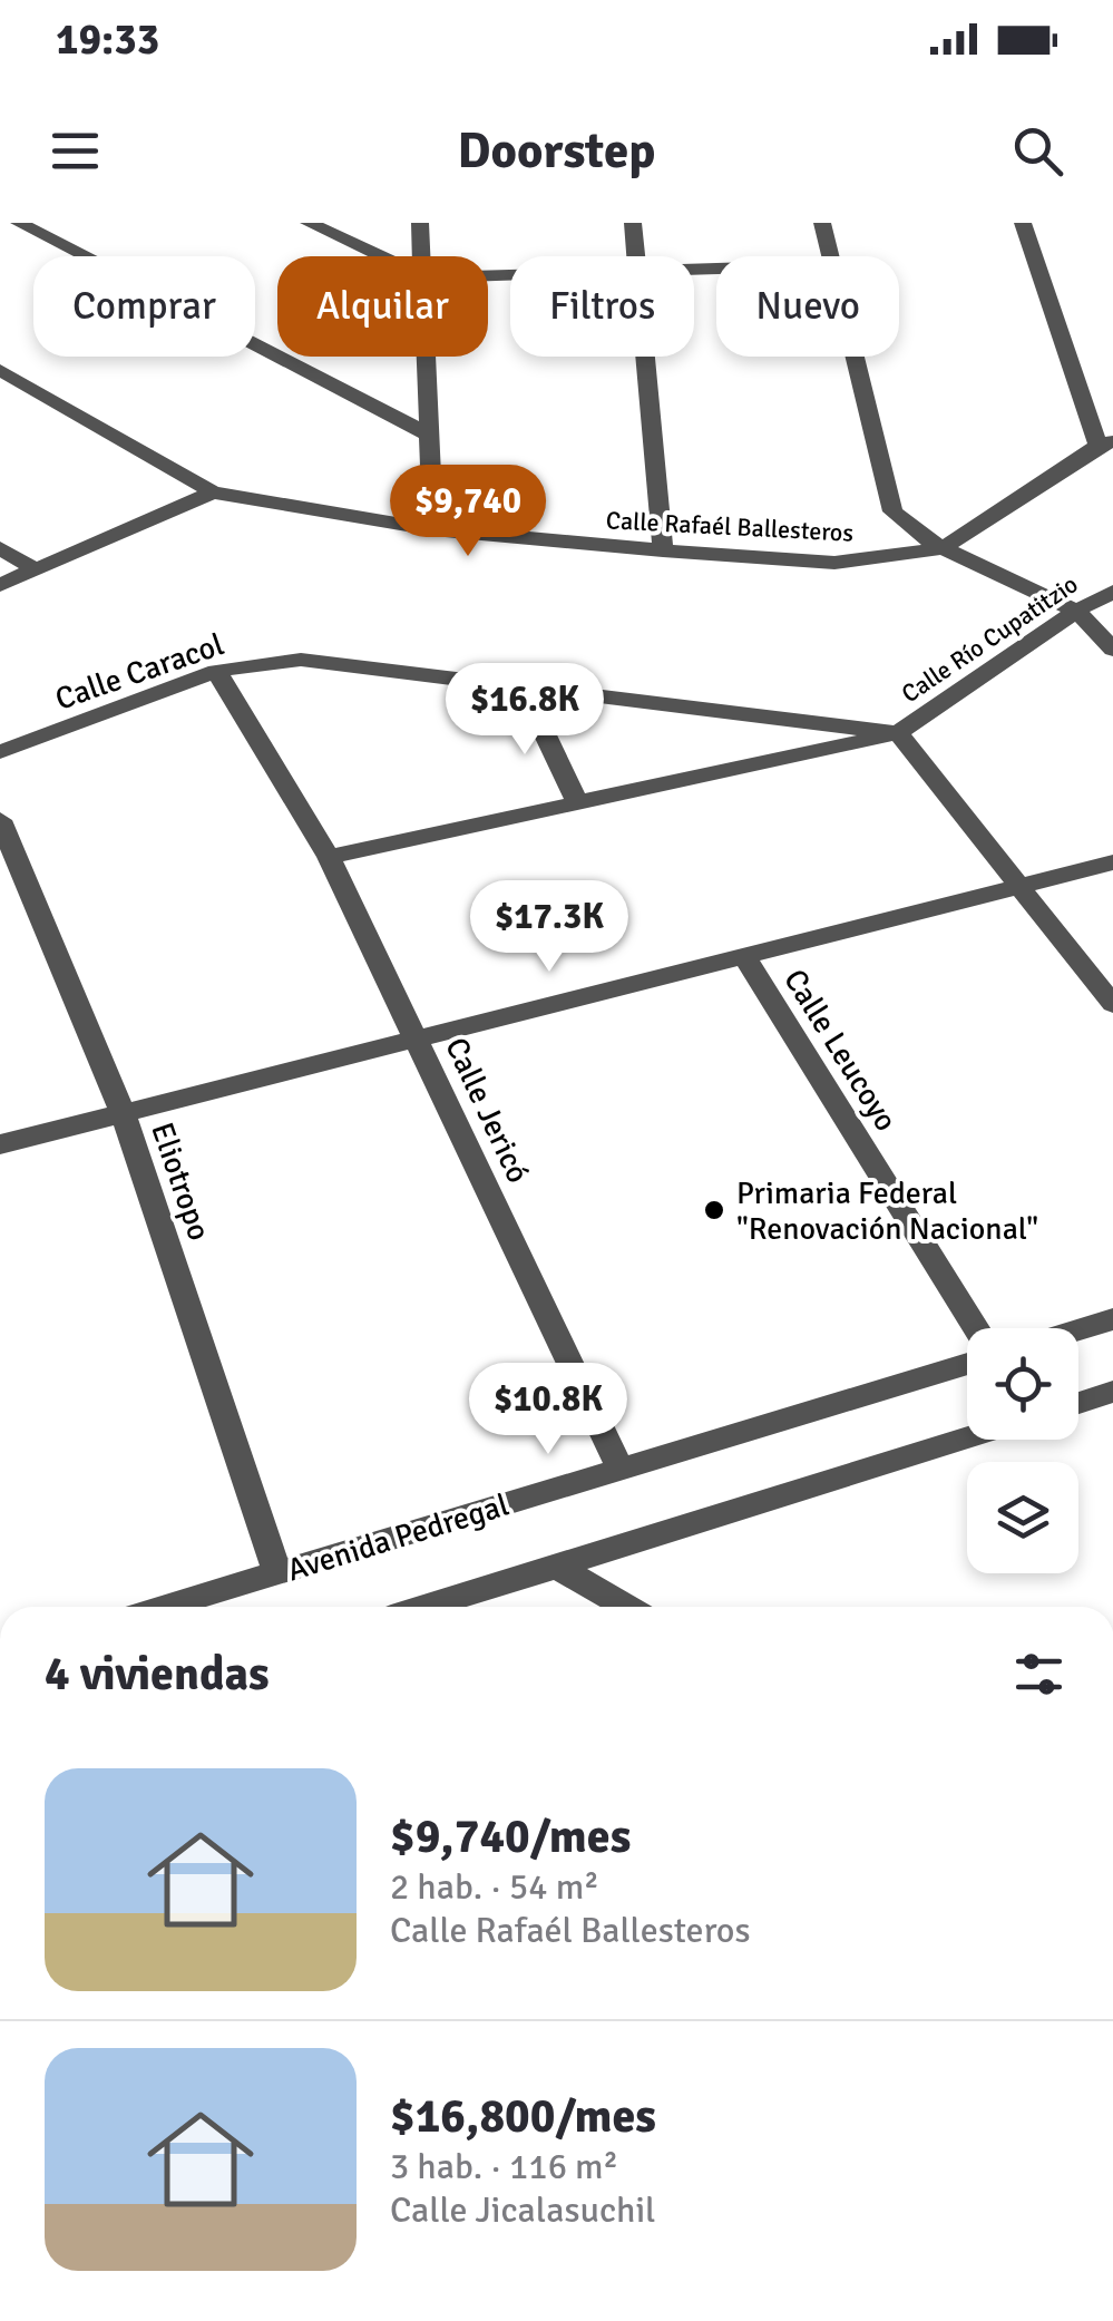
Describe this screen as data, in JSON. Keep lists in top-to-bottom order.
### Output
{
  "streets": {
    "street": [
      "Calle Rafaél Ballesteros",
      "Calle Río Cupatitzio",
      "Calle Caracol",
      "Calle Leucoyo",
      "Calle Jericó",
      "Eliotropo",
      "Avenida Pedregal"
    ]
  },
  "crossings": [
    ["Calle Río Cupatitzio", "Calle Caracol"],
    ["Calle Caracol", "Calle Jericó"],
    ["Calle Jericó", "Avenida Pedregal"],
    ["Eliotropo", "Avenida Pedregal"]
  ],
  "places": ["Primaria Federal \"Renovación Nacional\""],
  "page": {
    "status": "19:33",
    "header": "Doorstep",
    "chip": [
      "Comprar",
      "Alquilar",
      "Filtros",
      "Nuevo"
    ],
    "price": [
      "$9,740",
      "$16.8K",
      "$17.3K",
      "$10.8K"
    ],
    "heading": "4 viviendas",
    "list": [
      {
        "name": "$9,740/mes",
        "note": "2 hab. · 54 m² · Calle Rafaél Ballesteros"
      },
      {
        "name": "$16,800/mes",
        "note": "3 hab. · 116 m² · Calle Jicalasuchil"
      }
    ]
  }
}
